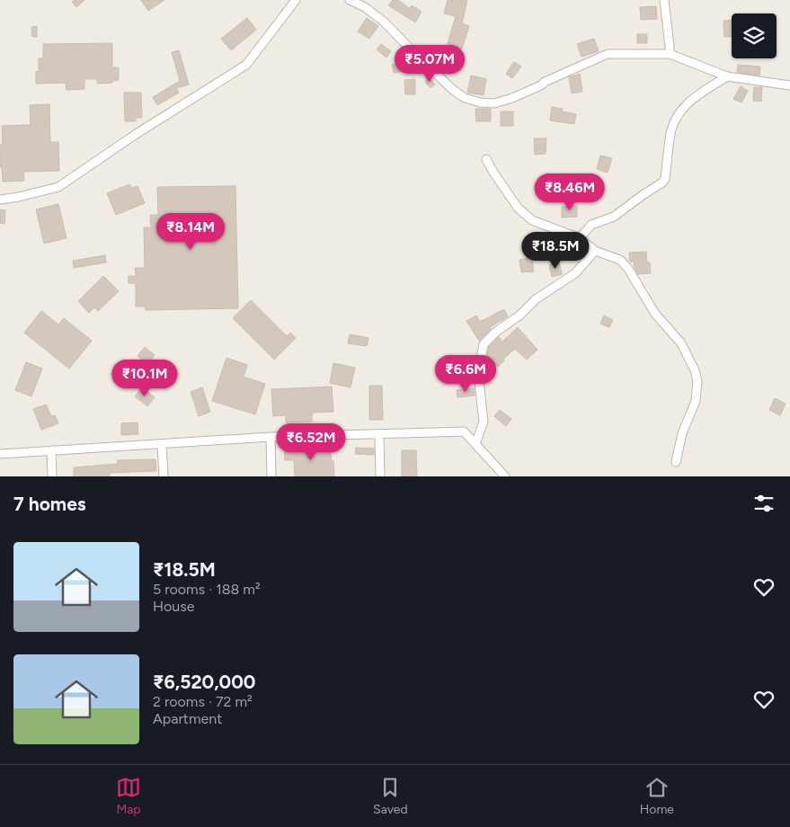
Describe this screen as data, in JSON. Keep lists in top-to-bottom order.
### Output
{
  "page": {
    "price": [
      "₹5.07M",
      "₹8.46M",
      "₹8.14M",
      "₹18.5M",
      "₹6.6M",
      "₹10.1M",
      "₹6.52M"
    ],
    "heading": "7 homes",
    "list": [
      {
        "name": "₹18.5M",
        "note": "5 rooms · 188 m² · House"
      },
      {
        "name": "₹6,520,000",
        "note": "2 rooms · 72 m² · Apartment"
      }
    ],
    "tabs": ["Map", "Saved", "Home"]
  }
}
